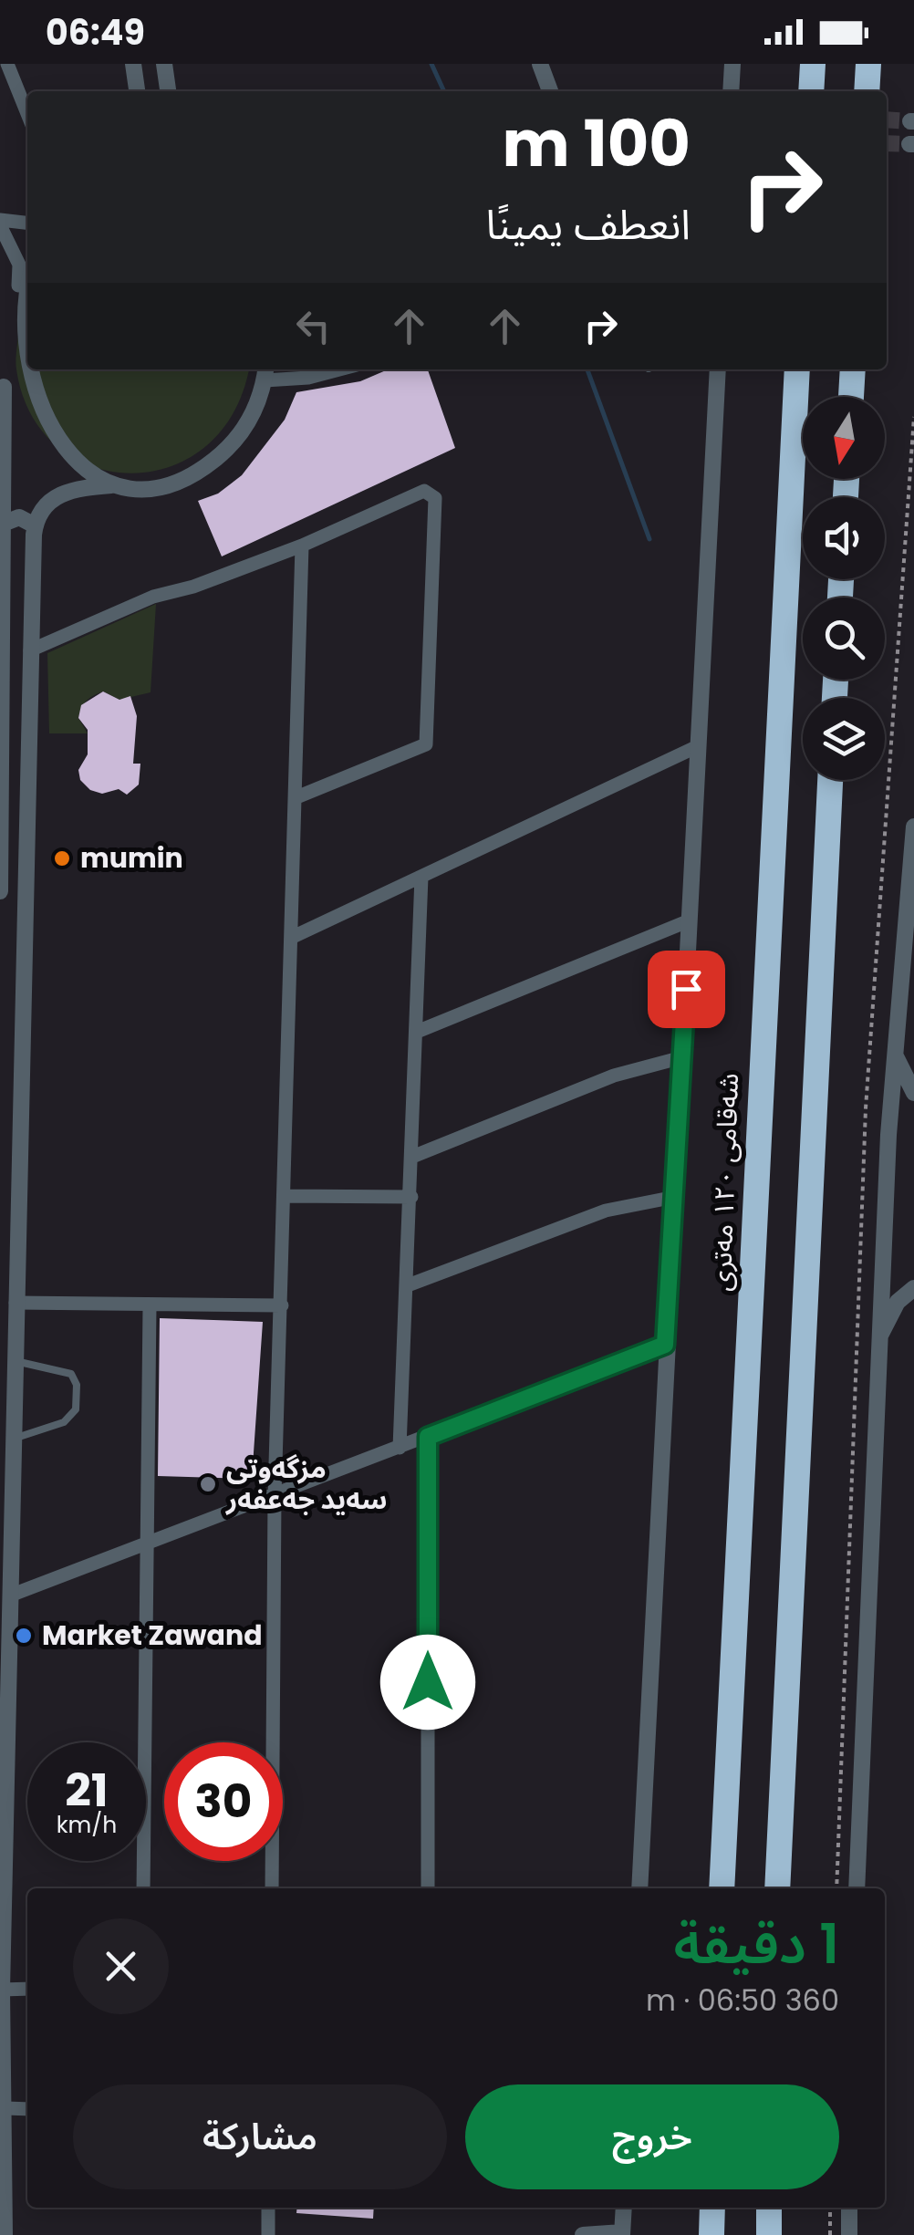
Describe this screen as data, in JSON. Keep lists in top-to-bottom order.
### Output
{
  "streets": {
    "highway": ["شەقامی ١٢٠ مەتری"]
  },
  "places": ["mumin", "مزگەوتی سەید جەعفەر", "Market Zawand"],
  "north": "bottom",
  "page": {
    "status": "06:49",
    "turn": ["100 m", "انعطف يمينًا"],
    "speed": "21 km/h",
    "limit": "30",
    "heading": ["1 دقيقة", "360 m · 06:50"],
    "buttons": ["خروج", "مشاركة"]
  }
}
